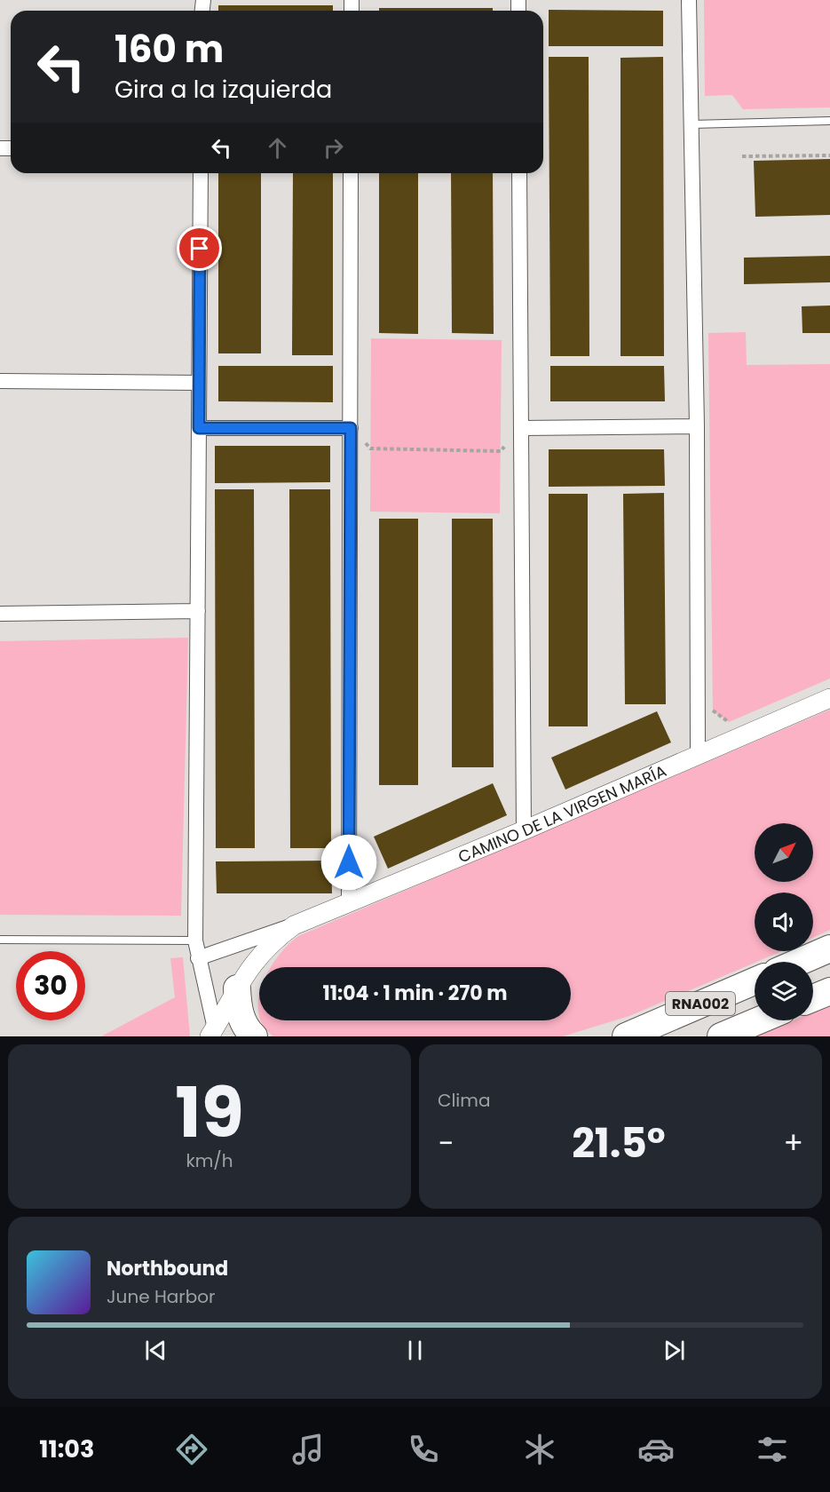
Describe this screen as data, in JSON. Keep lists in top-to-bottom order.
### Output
{
  "streets": {
    "highway": ["RNA002"],
    "street": ["CAMINO DE LA VIRGEN MARÍA"]
  },
  "north": "top right",
  "page": {
    "turn": ["160 m", "Gira a la izquierda"],
    "limit": "30",
    "trip": "11:04 · 1 min · 270 m",
    "tile": [
      ["19", "km/h"],
      "Clima"
    ],
    "heat": ["−", "21.5°", "+"],
    "song": ["Northbound", "June Harbor"],
    "tabs": "11:03"
  }
}
